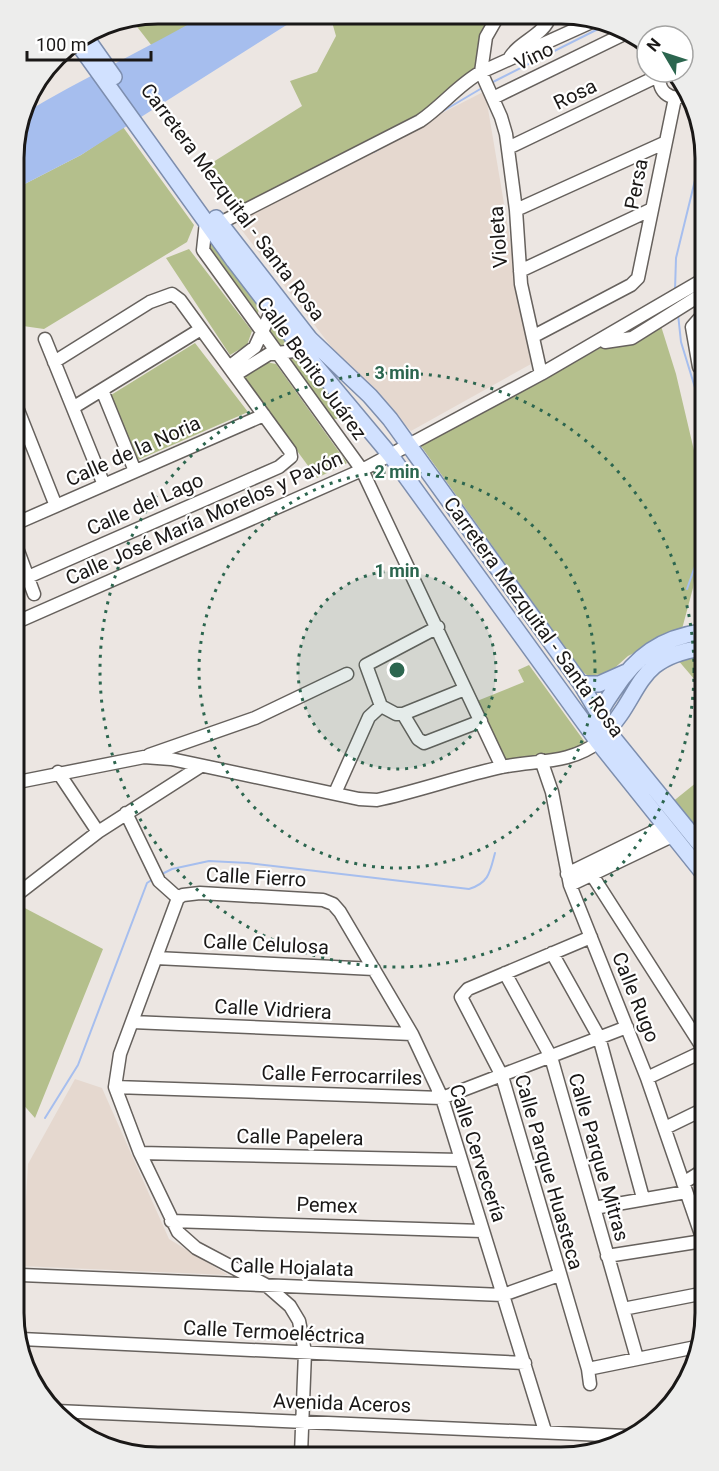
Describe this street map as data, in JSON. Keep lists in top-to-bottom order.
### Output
{
  "streets": {
    "main road": ["Carretera Mezquital - Santa Rosa"],
    "street": [
      "Vino",
      "Rosa",
      "Persa",
      "Violeta",
      "Calle Benito Juárez",
      "Calle de la Noria",
      "Calle del Lago",
      "Calle José María Morelos y Pavón",
      "Calle Fierro",
      "Calle Celulosa",
      "Calle Rugo",
      "Calle Vidriera",
      "Calle Ferrocarriles",
      "Calle Papelera",
      "Calle Cervecería",
      "Calle Parque Mitras",
      "Calle Parque Huasteca",
      "Pemex",
      "Calle Hojalata",
      "Calle Termoeléctrica",
      "Avenida Aceros"
    ]
  },
  "crossings": [
    ["Vino", "Violeta"],
    ["Rosa", "Violeta"],
    ["Persa", "Violeta"],
    ["Carretera Mezquital - Santa Rosa", "Calle Benito Juárez"],
    ["Carretera Mezquital - Santa Rosa", "Calle José María Morelos y Pavón"],
    ["Violeta", "Calle José María Morelos y Pavón"],
    ["Calle Benito Juárez", "Calle José María Morelos y Pavón"],
    ["Calle de la Noria", "Calle del Lago"],
    ["Calle Fierro", "Calle Cervecería"],
    ["Calle Celulosa", "Calle Cervecería"],
    ["Calle Rugo", "Calle Ferrocarriles"],
    ["Calle Vidriera", "Calle Cervecería"],
    ["Calle Ferrocarriles", "Calle Cervecería"],
    ["Calle Ferrocarriles", "Calle Parque Mitras"],
    ["Calle Ferrocarriles", "Calle Parque Huasteca"],
    ["Calle Papelera", "Calle Cervecería"],
    ["Calle Cervecería", "Pemex"],
    ["Calle Cervecería", "Calle Hojalata"],
    ["Calle Cervecería", "Calle Termoeléctrica"],
    ["Calle Cervecería", "Avenida Aceros"],
    ["Calle Parque Mitras", "Calle Parque Huasteca"],
    ["Calle Parque Huasteca", "Calle Hojalata"]
  ],
  "scale_bar": "100 m",
  "north": "top left",
  "rings": ["3 min", "2 min", "1 min"]
}
